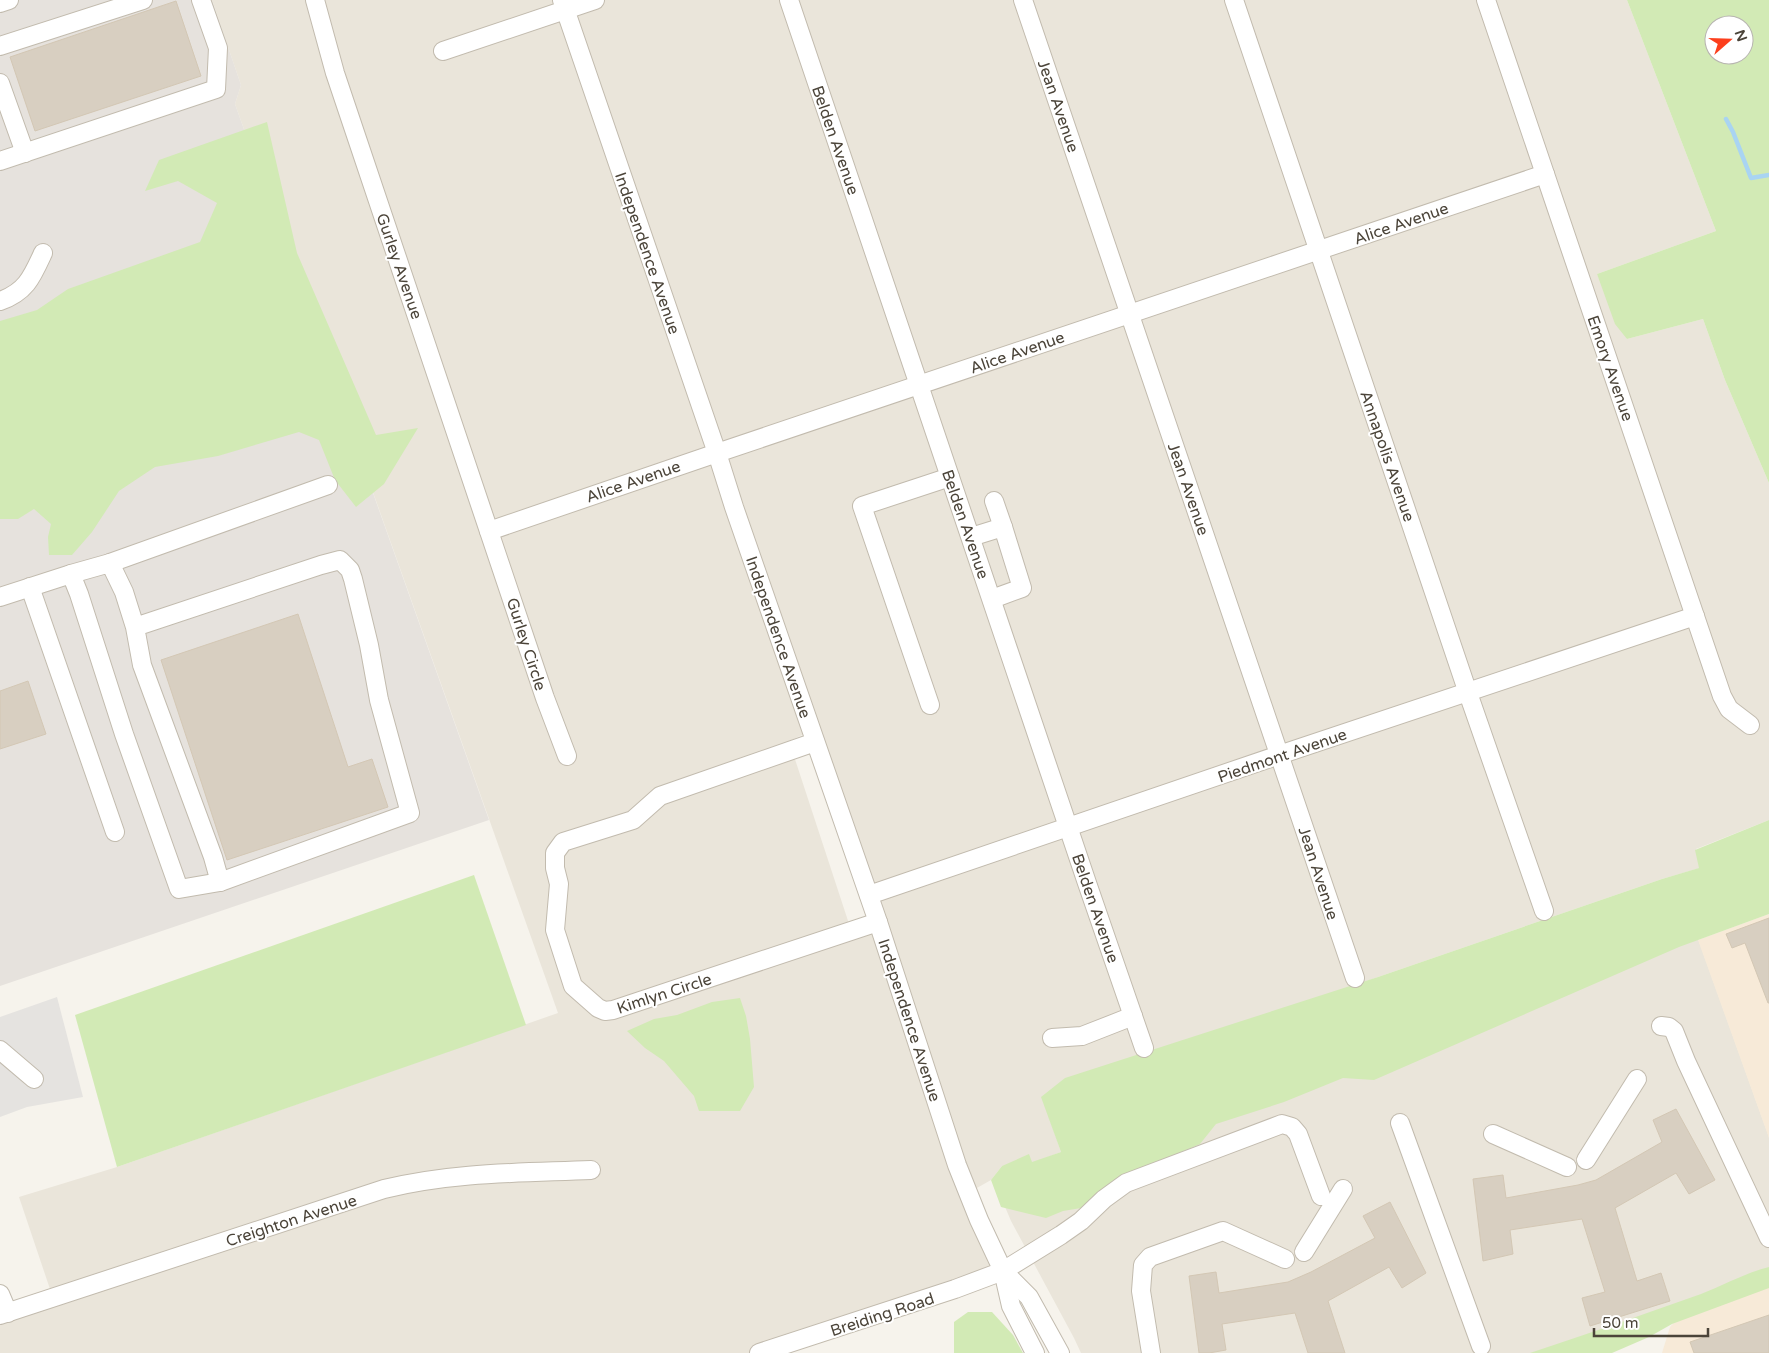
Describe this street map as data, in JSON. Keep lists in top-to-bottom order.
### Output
{
  "streets": {
    "street": [
      "Jean Avenue",
      "Belden Avenue",
      "Alice Avenue",
      "Independence Avenue",
      "Gurley Avenue",
      "Emory Avenue",
      "Annapolis Avenue",
      "Gurley Circle",
      "Piedmont Avenue",
      "Kimlyn Circle",
      "Creighton Avenue",
      "Breiding Road"
    ]
  },
  "crossings": [
    ["Jean Avenue", "Alice Avenue"],
    ["Jean Avenue", "Piedmont Avenue"],
    ["Belden Avenue", "Alice Avenue"],
    ["Belden Avenue", "Piedmont Avenue"],
    ["Alice Avenue", "Independence Avenue"],
    ["Alice Avenue", "Gurley Avenue"],
    ["Alice Avenue", "Emory Avenue"],
    ["Alice Avenue", "Annapolis Avenue"],
    ["Alice Avenue", "Gurley Circle"],
    ["Independence Avenue", "Piedmont Avenue"],
    ["Independence Avenue", "Kimlyn Circle"],
    ["Independence Avenue", "Breiding Road"],
    ["Gurley Avenue", "Gurley Circle"],
    ["Emory Avenue", "Piedmont Avenue"],
    ["Annapolis Avenue", "Piedmont Avenue"]
  ],
  "scale_bar": "50 m",
  "north": "right"
}
